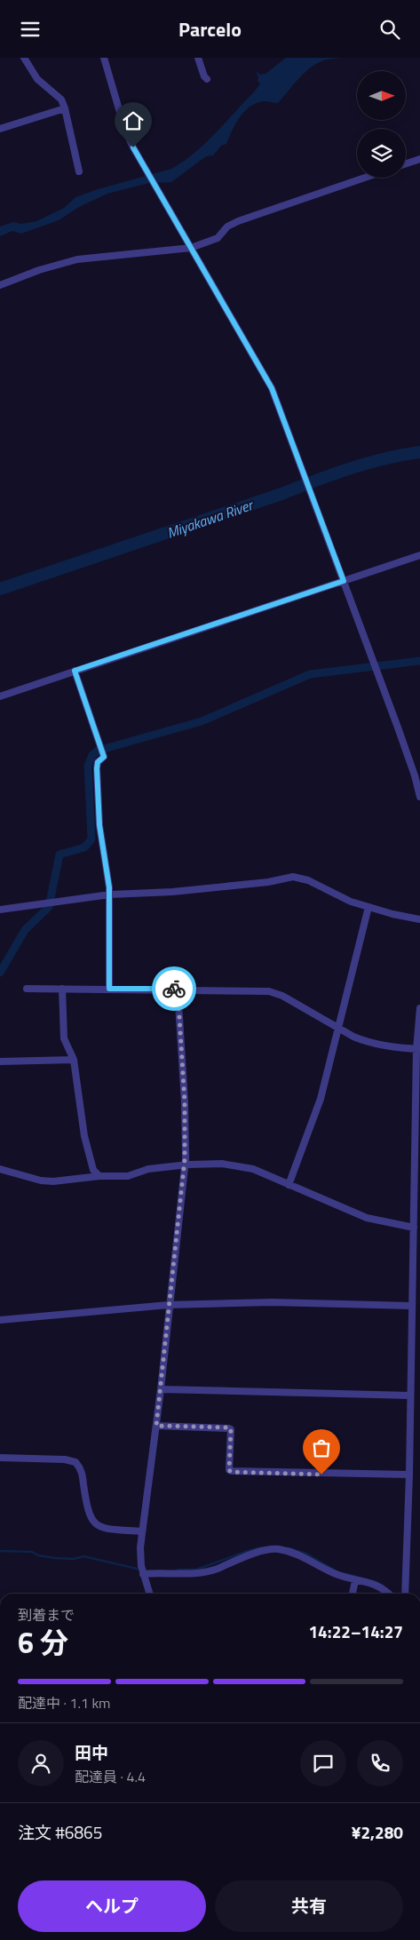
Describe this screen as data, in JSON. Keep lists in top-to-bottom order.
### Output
{
  "water": ["Miyakawa River"],
  "north": "right",
  "page": {
    "header": "Parcelo",
    "heading": ["6 分", "到着まで", "14:22–14:27"],
    "panel": [
      "田中",
      "配達員 · 4.4",
      "注文 #6865",
      "¥2,280"
    ],
    "bar": "配達中 · 1.1 km",
    "buttons": ["ヘルプ", "共有"]
  }
}
